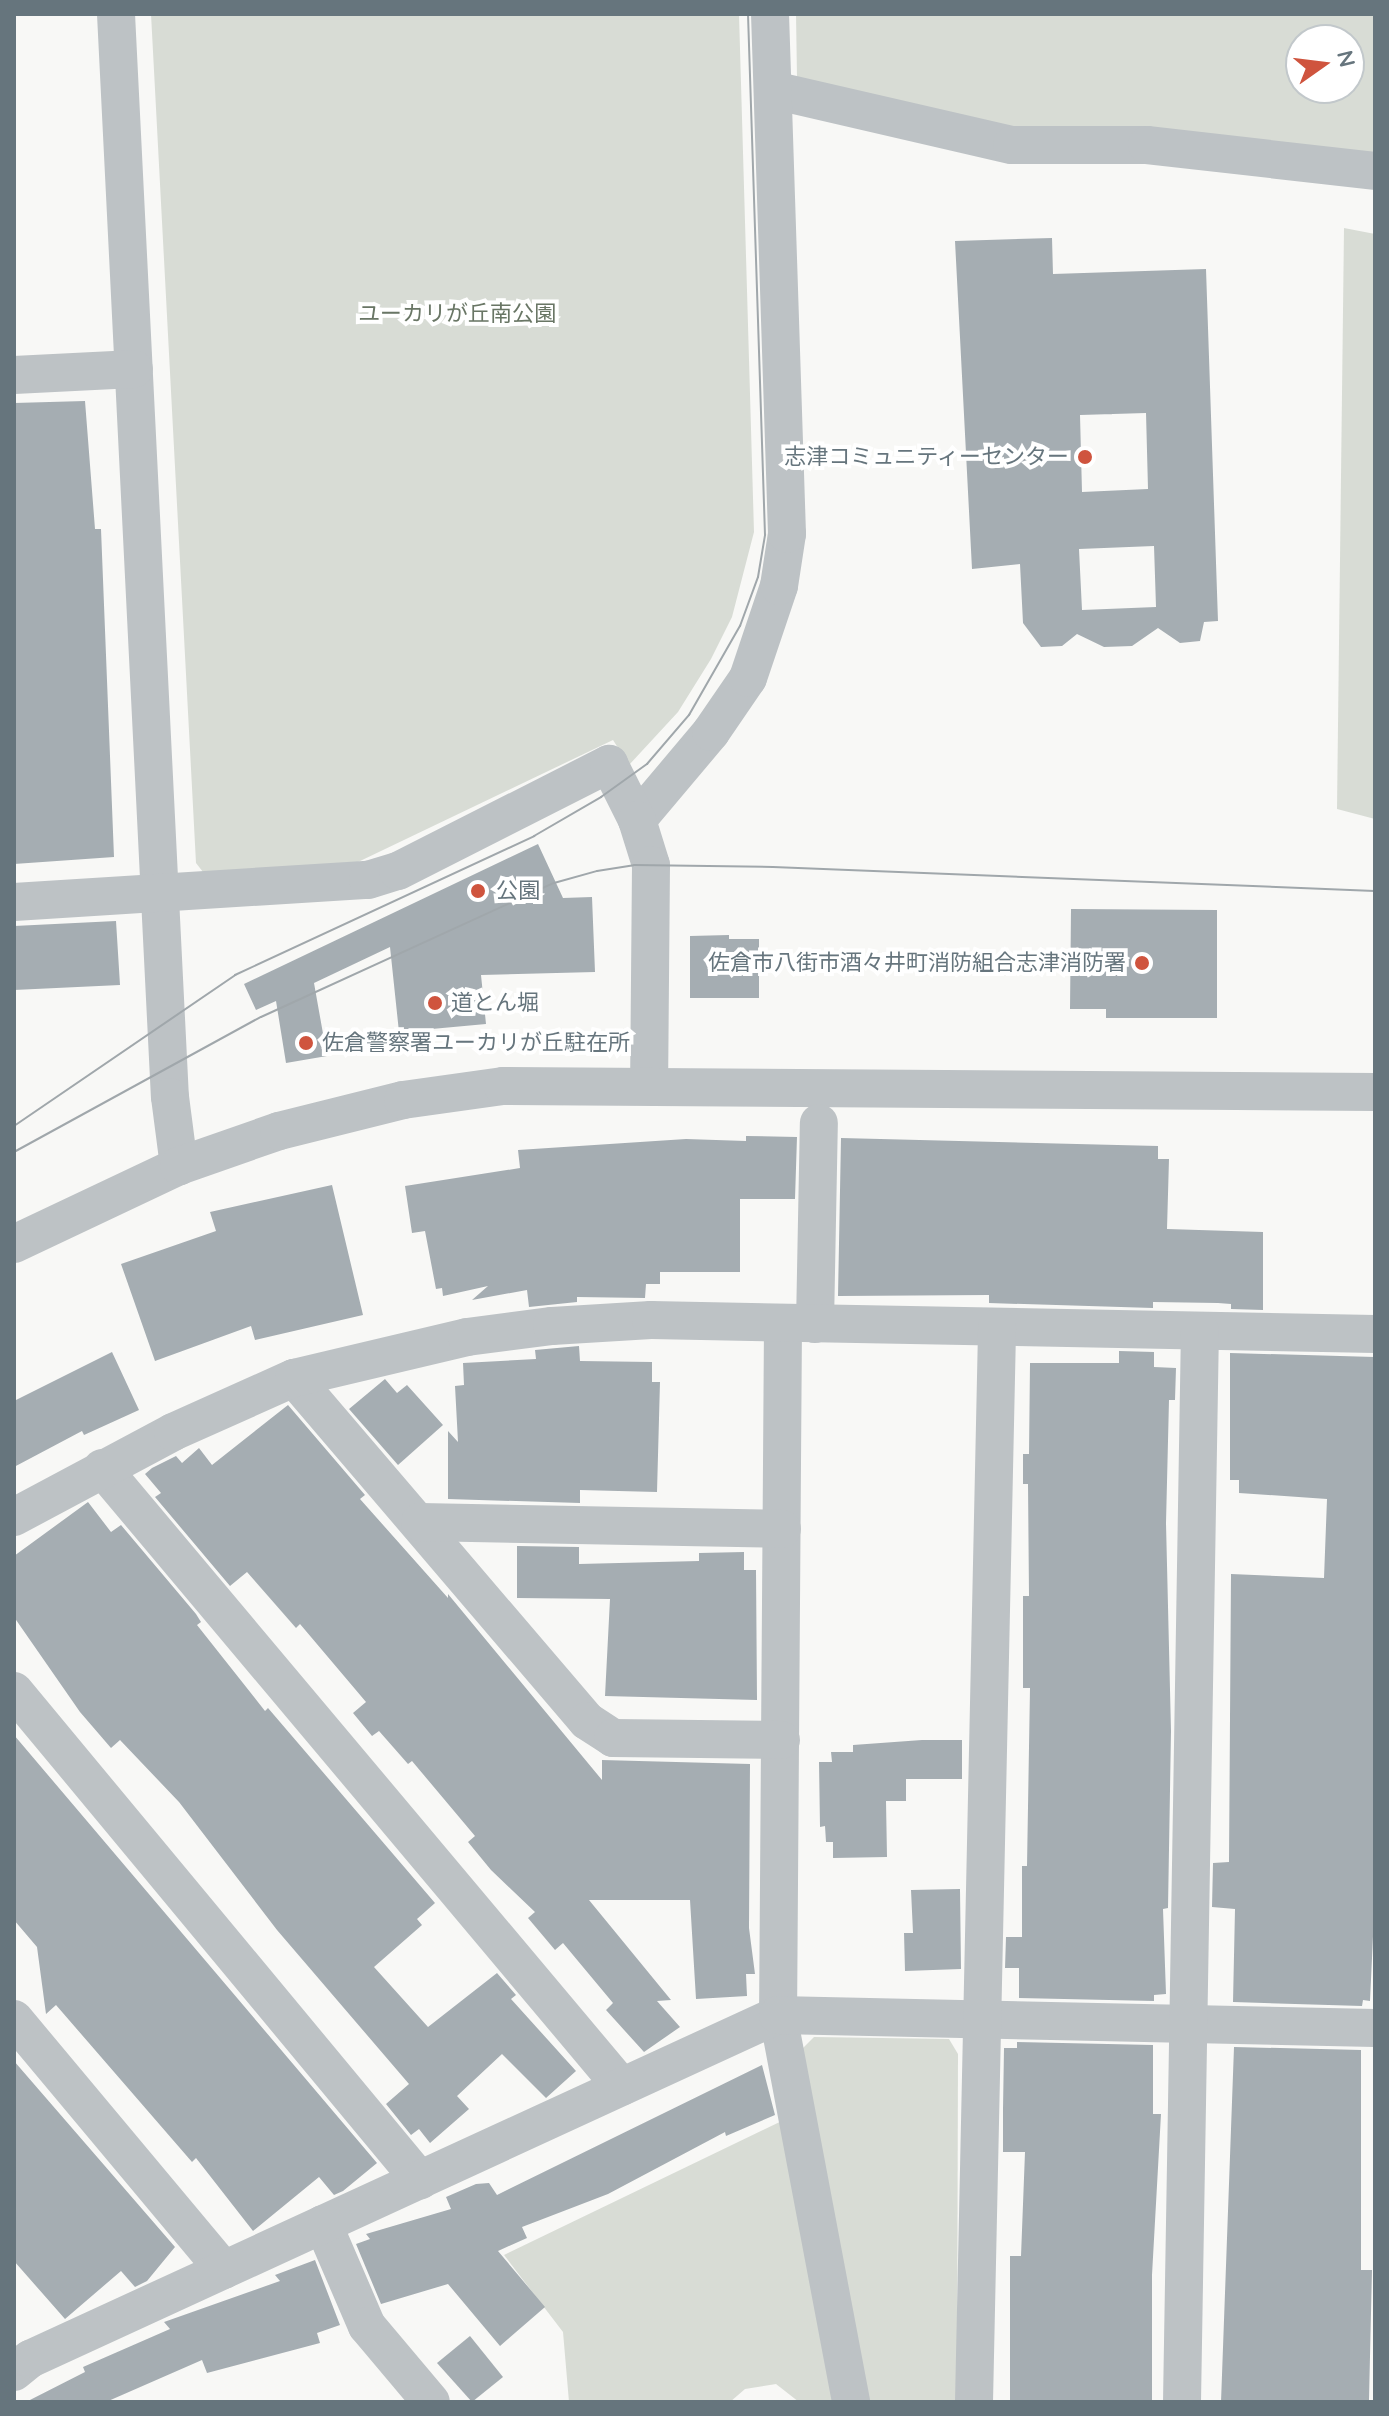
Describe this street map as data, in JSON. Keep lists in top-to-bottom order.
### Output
{
  "parks": ["ユーカリが丘南公園"],
  "places": [
    "志津コミュニティーセンター",
    "公園",
    "佐倉市八街市酒々井町消防組合志津消防署",
    "道とん堀",
    "佐倉警察署ユーカリが丘駐在所"
  ],
  "north": "right"
}
